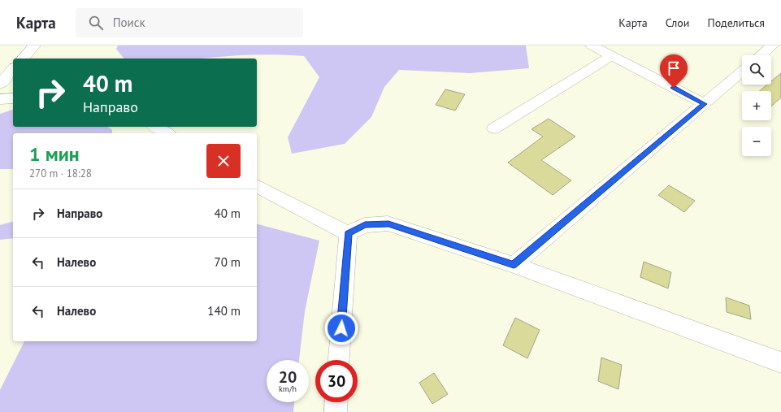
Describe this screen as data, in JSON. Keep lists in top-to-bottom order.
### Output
{
  "page": {
    "header": "Карта",
    "search": "Поиск",
    "nav": ["Карта", "Слои", "Поделиться"],
    "map_buttons": ["+", "−"],
    "turn": ["40 m", "Направо"],
    "heading": ["1 мин", "270 m · 18:28"],
    "list": [
      {
        "name": "Направо",
        "value": "40 m"
      },
      {
        "name": "Налево",
        "value": "70 m"
      },
      {
        "name": "Налево",
        "value": "140 m"
      }
    ],
    "speed": "20 km/h",
    "limit": "30"
  }
}
